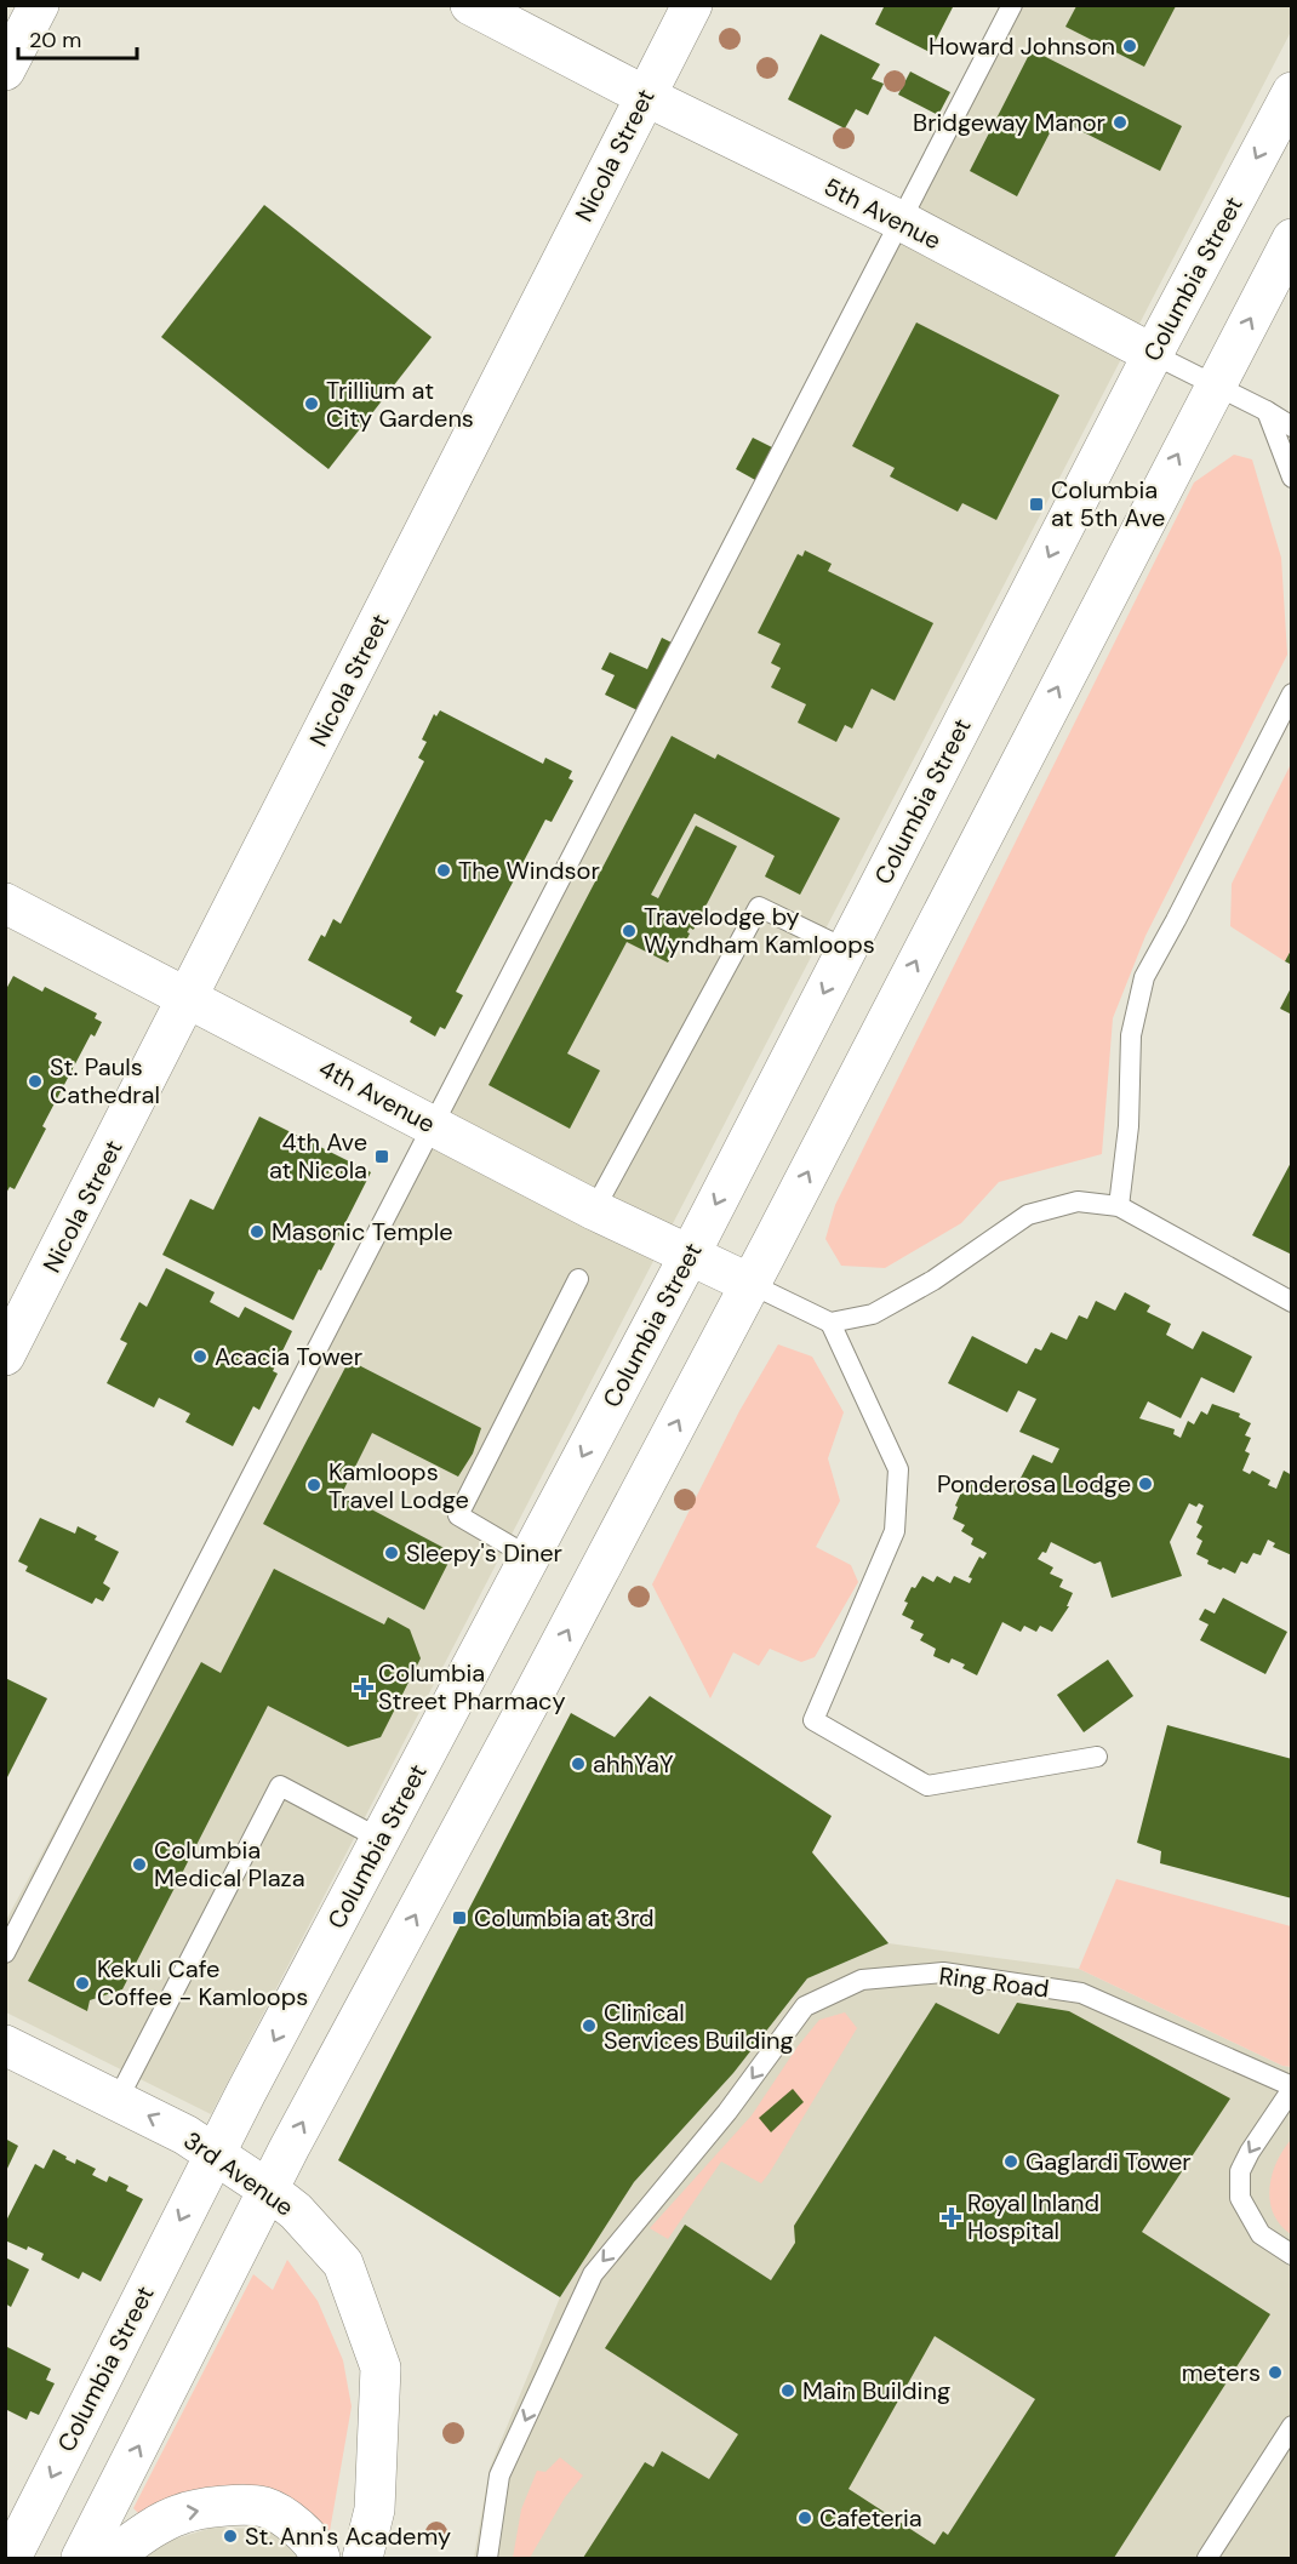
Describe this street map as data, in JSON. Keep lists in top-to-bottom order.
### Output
{
  "streets": {
    "main road": [
      "Nicola Street",
      "5th Avenue",
      "Columbia Street",
      "4th Avenue",
      "3rd Avenue"
    ],
    "lane": ["Ring Road"]
  },
  "crossings": [
    ["Nicola Street", "5th Avenue"],
    ["Nicola Street", "4th Avenue"],
    ["5th Avenue", "Columbia Street"],
    ["Columbia Street", "4th Avenue"],
    ["Columbia Street", "3rd Avenue"]
  ],
  "one_way": ["Ring Road"],
  "places": {
    "other": [
      "Howard Johnson",
      "Bridgeway Manor",
      "Trillium at City Gardens",
      "The Windsor",
      "Travelodge by Wyndham Kamloops",
      "St. Pauls Cathedral",
      "Masonic Temple",
      "Acacia Tower",
      "Ponderosa Lodge",
      "Kamloops Travel Lodge",
      "Sleepy's Diner",
      "ahhYaY",
      "Columbia Medical Plaza",
      "Kekuli Cafe Coffee - Kamloops",
      "Clinical Services Building",
      "Gaglardi Tower",
      "meters",
      "Main Building",
      "Cafeteria",
      "St. Ann's Academy"
    ],
    "transit": ["Columbia at 5th Ave", "4th Ave at Nicola", "Columbia at 3rd"],
    "health": ["Columbia Street Pharmacy", "Royal Inland Hospital"]
  },
  "scale_bar": "20 m"
}
